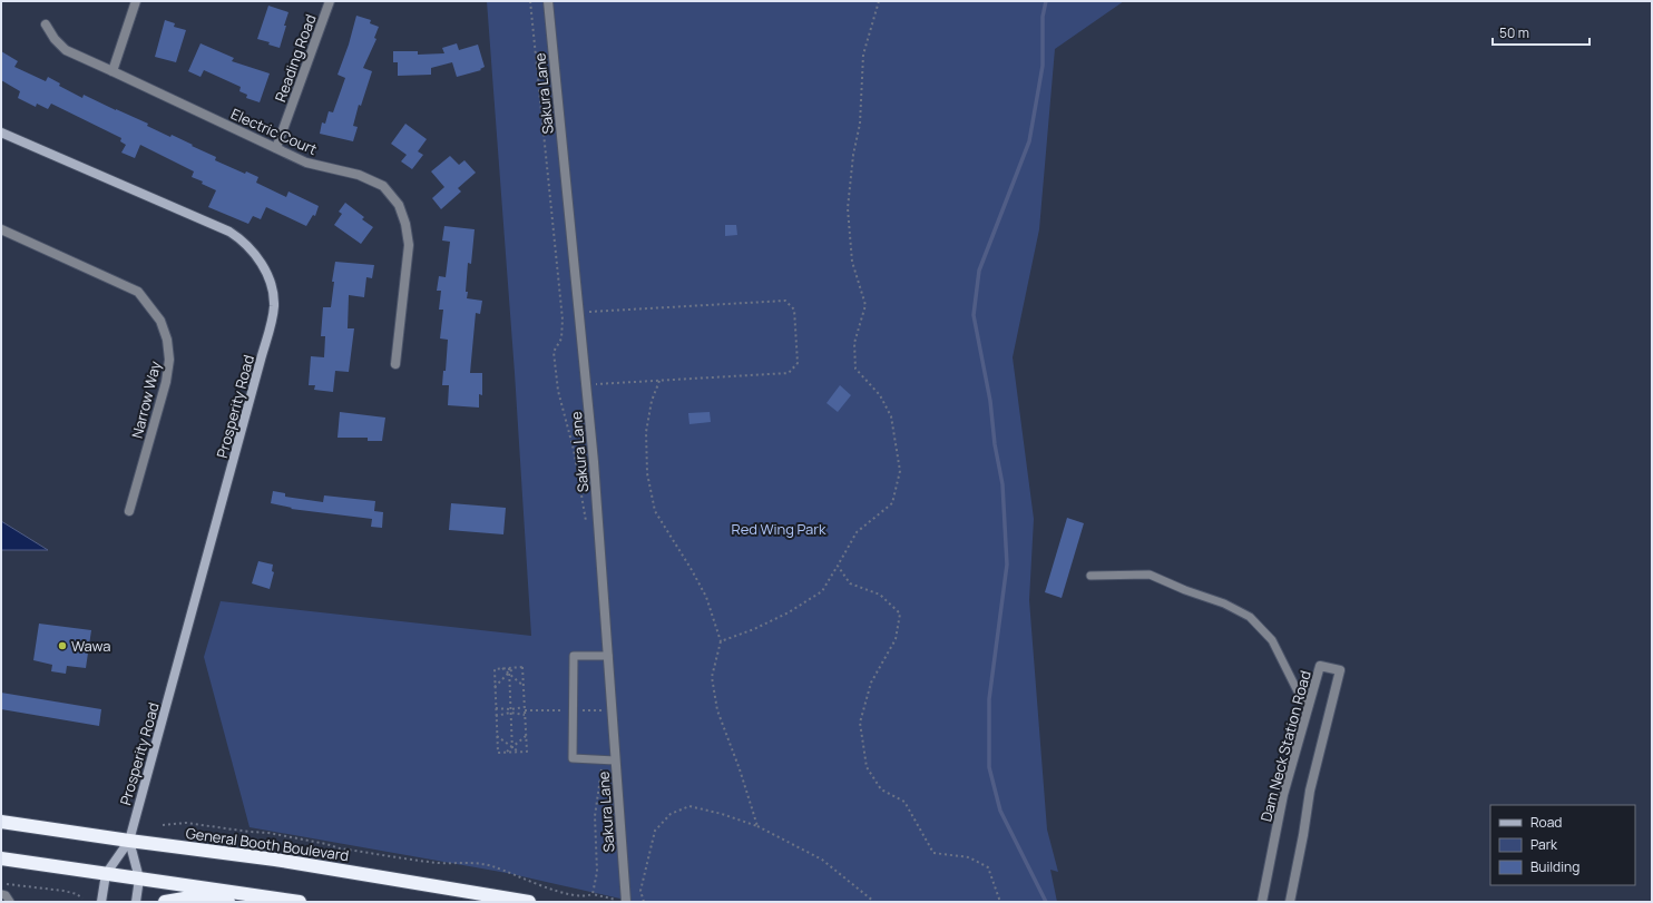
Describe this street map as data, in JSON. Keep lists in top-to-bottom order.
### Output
{
  "streets": {
    "highway": ["General Booth Boulevard"],
    "street": [
      "Reading Road",
      "Sakura Lane",
      "Electric Court",
      "Narrow Way",
      "Prosperity Road",
      "Dam Neck Station Road"
    ]
  },
  "crossings": [
    ["Reading Road", "Electric Court"],
    ["Prosperity Road", "General Booth Boulevard"]
  ],
  "parks": ["Red Wing Park"],
  "places": ["Wawa"],
  "legend": ["Road", "Park", "Building"],
  "scale_bar": "50 m"
}
